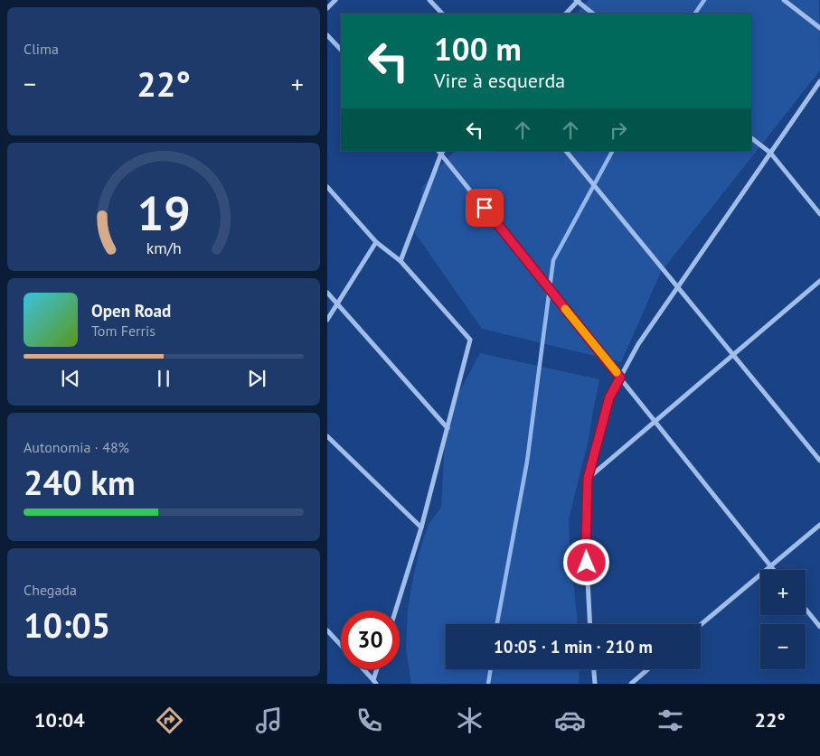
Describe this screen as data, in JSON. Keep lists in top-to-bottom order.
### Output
{
  "page": {
    "tile": [
      "Clima",
      ["Autonomia · 48%", "240 km"],
      ["Chegada", "10:05"]
    ],
    "turn": ["100 m", "Vire à esquerda"],
    "heat": ["−", "22°", "+"],
    "song": ["Open Road", "Tom Ferris"],
    "map_buttons": ["+", "−"],
    "limit": "30",
    "trip": "10:05 · 1 min · 210 m",
    "tabs": ["10:04", "22°"],
    "gauge": ["19", "km/h"]
  }
}
